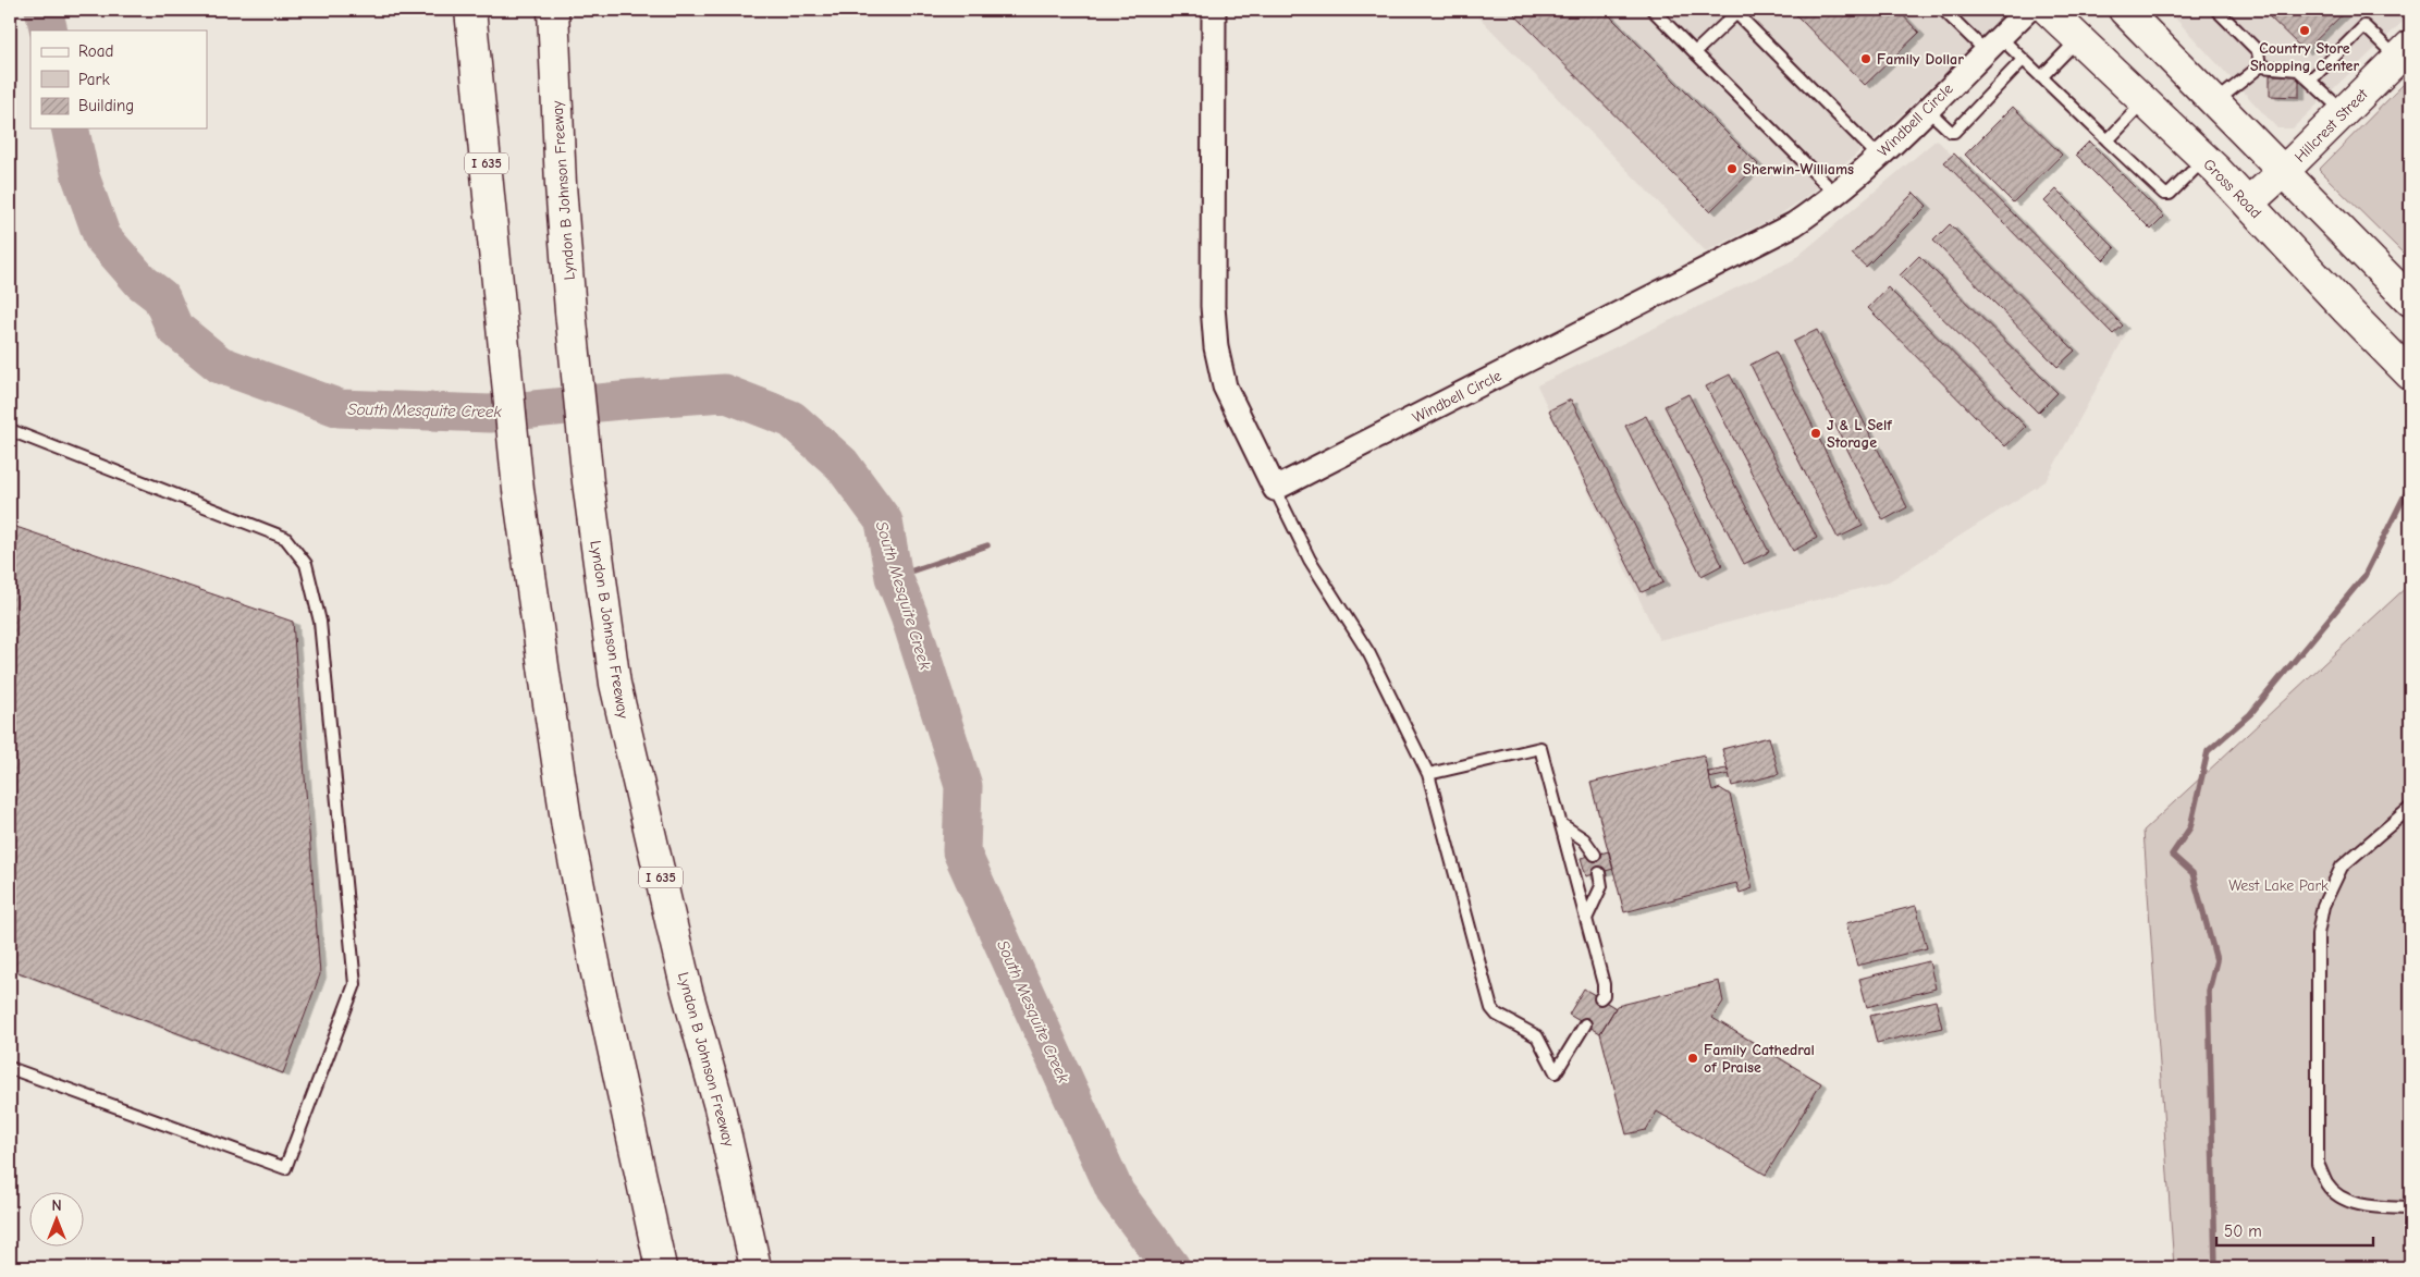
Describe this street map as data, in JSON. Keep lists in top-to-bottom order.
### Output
{
  "streets": {
    "main road": [
      "Hillcrest Street",
      "I 635",
      "Gross Road",
      "Lyndon B Johnson Freeway"
    ],
    "street": ["Windbell Circle"]
  },
  "crossings": [
    ["Hillcrest Street", "Gross Road"]
  ],
  "water": ["South Mesquite Creek"],
  "parks": ["West Lake Park"],
  "places": [
    "Country Store Shopping Center",
    "Family Dollar",
    "Sherwin-Williams",
    "J & L Self Storage",
    "Family Cathedral of Praise"
  ],
  "legend": ["Road", "Park", "Building"],
  "scale_bar": "50 m",
  "north": "top"
}
